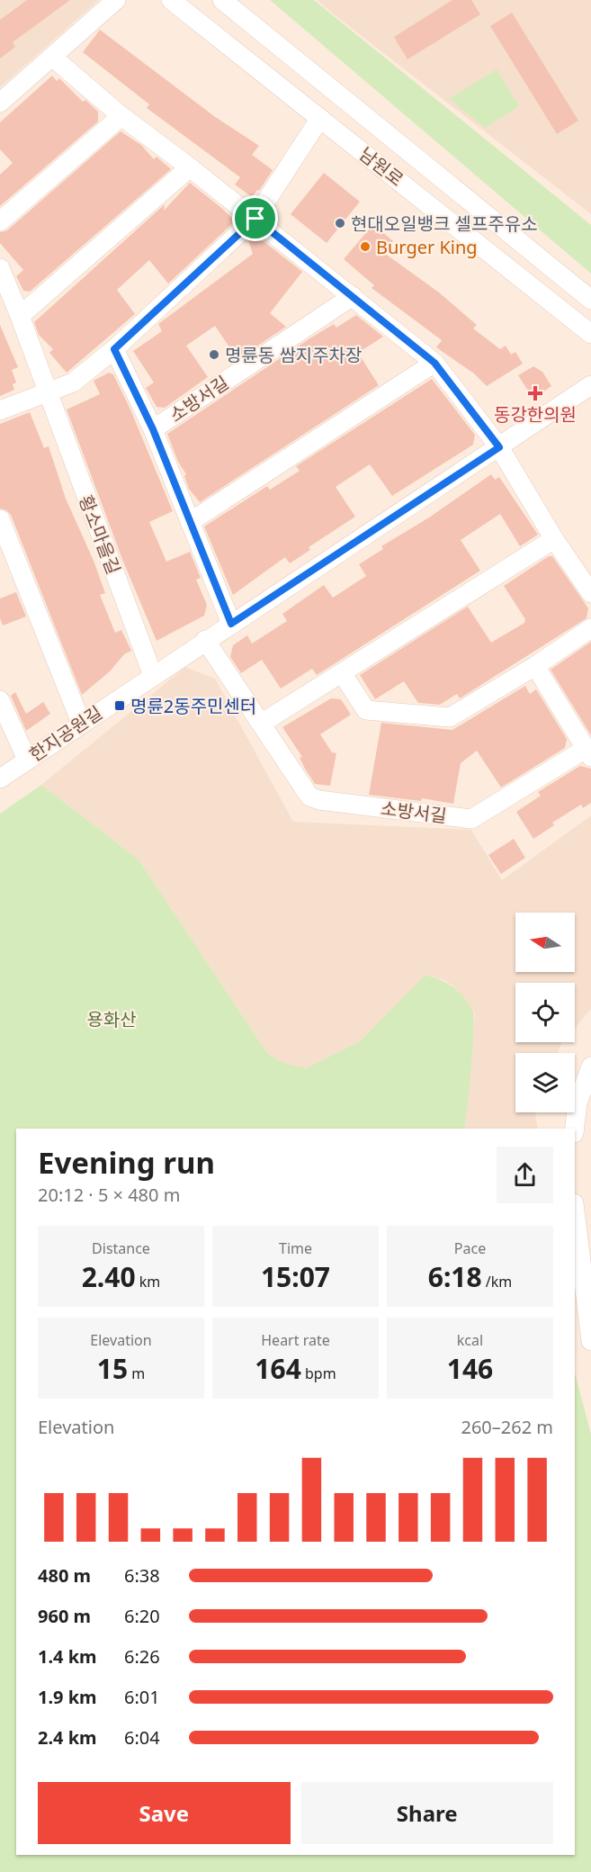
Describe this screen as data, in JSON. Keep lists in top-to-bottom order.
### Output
{
  "streets": {
    "street": [
      "남원로",
      "소방서길",
      "황소마을길",
      "한지공원길"
    ]
  },
  "crossings": [
    ["소방서길", "한지공원길"],
    ["황소마을길", "한지공원길"]
  ],
  "parks": ["용화산"],
  "places": {
    "other": ["현대오일뱅크 셀프주유소", "Burger King", "명륜동 쌈지주차장"],
    "health": ["동강한의원"],
    "transit": ["명륜2동주민센터"]
  },
  "north": "left",
  "page": {
    "heading": ["Evening run", "20:12 · 5 × 480 m"],
    "stats": [
      ["Distance", "2.40 km"],
      ["Time", "15:07"],
      ["Pace", "6:18 /km"],
      ["Elevation", "15 m"],
      ["Heart rate", "164 bpm"],
      ["kcal", "146"]
    ],
    "chart": ["Elevation", "260–262 m"],
    "list": [
      {
        "name": "480 m",
        "note": "6:38"
      },
      {
        "name": "960 m",
        "note": "6:20"
      },
      {
        "name": "1.4 km",
        "note": "6:26"
      },
      {
        "name": "1.9 km",
        "note": "6:01"
      },
      {
        "name": "2.4 km",
        "note": "6:04"
      }
    ],
    "buttons": ["Save", "Share"]
  }
}
